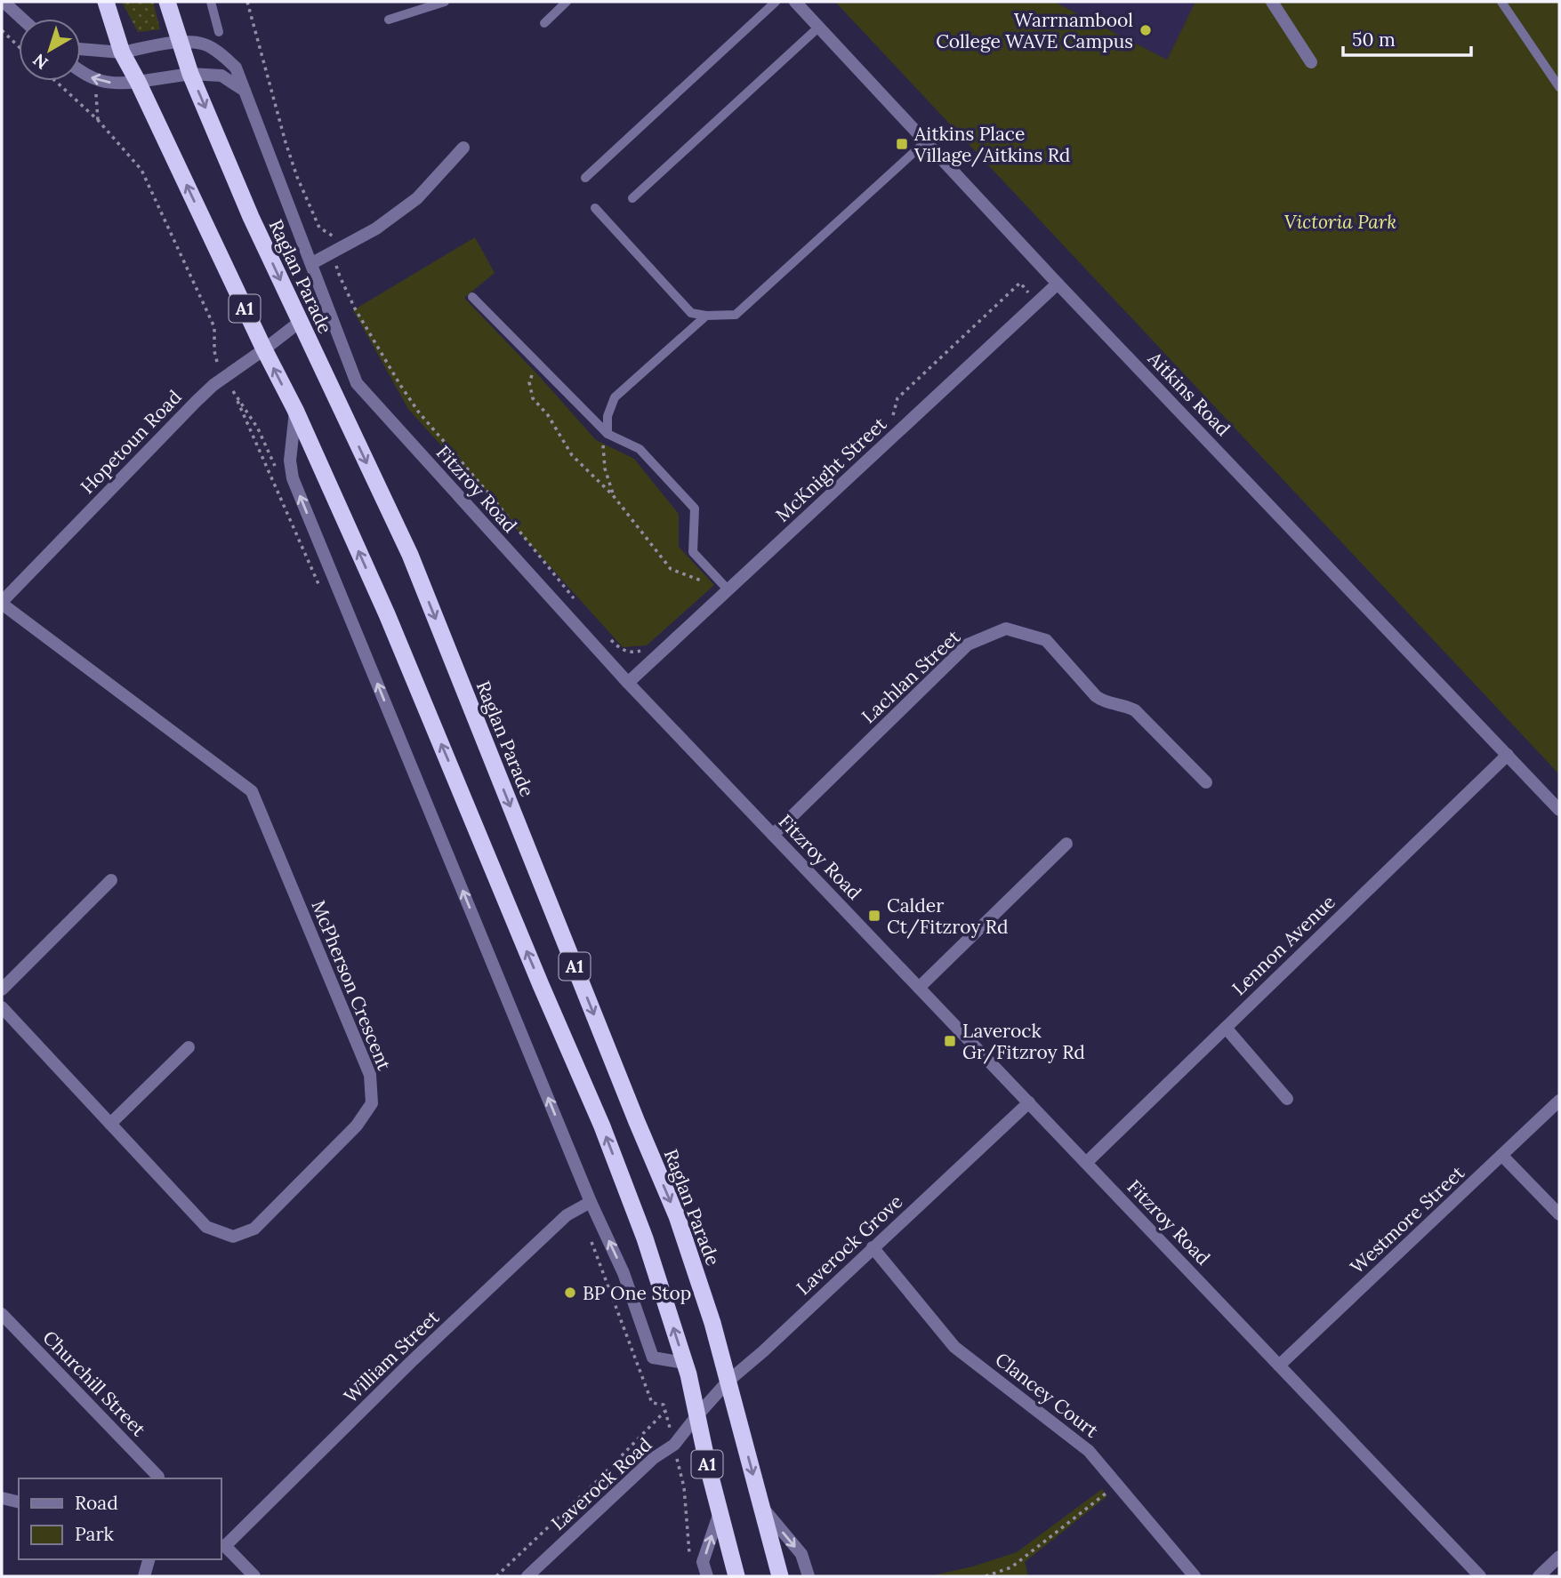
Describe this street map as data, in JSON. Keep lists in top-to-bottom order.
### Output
{
  "streets": {
    "highway": ["Raglan Parade", "A1"],
    "street": [
      "Aitkins Road",
      "Hopetoun Road",
      "McKnight Street",
      "Fitzroy Road",
      "Lachlan Street",
      "Lennon Avenue",
      "McPherson Crescent",
      "Westmore Street",
      "Laverock Grove",
      "William Street",
      "Churchill Street",
      "Clancey Court",
      "Laverock Road"
    ]
  },
  "crossings": [
    ["Raglan Parade", "Hopetoun Road"],
    ["Raglan Parade", "Fitzroy Road"],
    ["Raglan Parade", "Laverock Grove"],
    ["A1", "Hopetoun Road"],
    ["A1", "Fitzroy Road"],
    ["A1", "Laverock Grove"],
    ["A1", "Laverock Road"],
    ["Aitkins Road", "McKnight Street"],
    ["Aitkins Road", "Lennon Avenue"],
    ["Hopetoun Road", "McPherson Crescent"],
    ["McKnight Street", "Fitzroy Road"],
    ["Fitzroy Road", "Lachlan Street"],
    ["Fitzroy Road", "Lennon Avenue"],
    ["Fitzroy Road", "Westmore Street"],
    ["Fitzroy Road", "Laverock Grove"],
    ["Laverock Grove", "Clancey Court"],
    ["Laverock Grove", "Laverock Road"]
  ],
  "parks": ["Victoria Park"],
  "places": {
    "other": ["Warrnambool College WAVE Campus", "BP One Stop"],
    "transit": ["Aitkins Place Village/Aitkins Rd", "Calder Ct/Fitzroy Rd", "Laverock Gr/Fitzroy Rd"]
  },
  "legend": ["Road", "Park"],
  "scale_bar": "50 m",
  "north": "bottom left"
}
